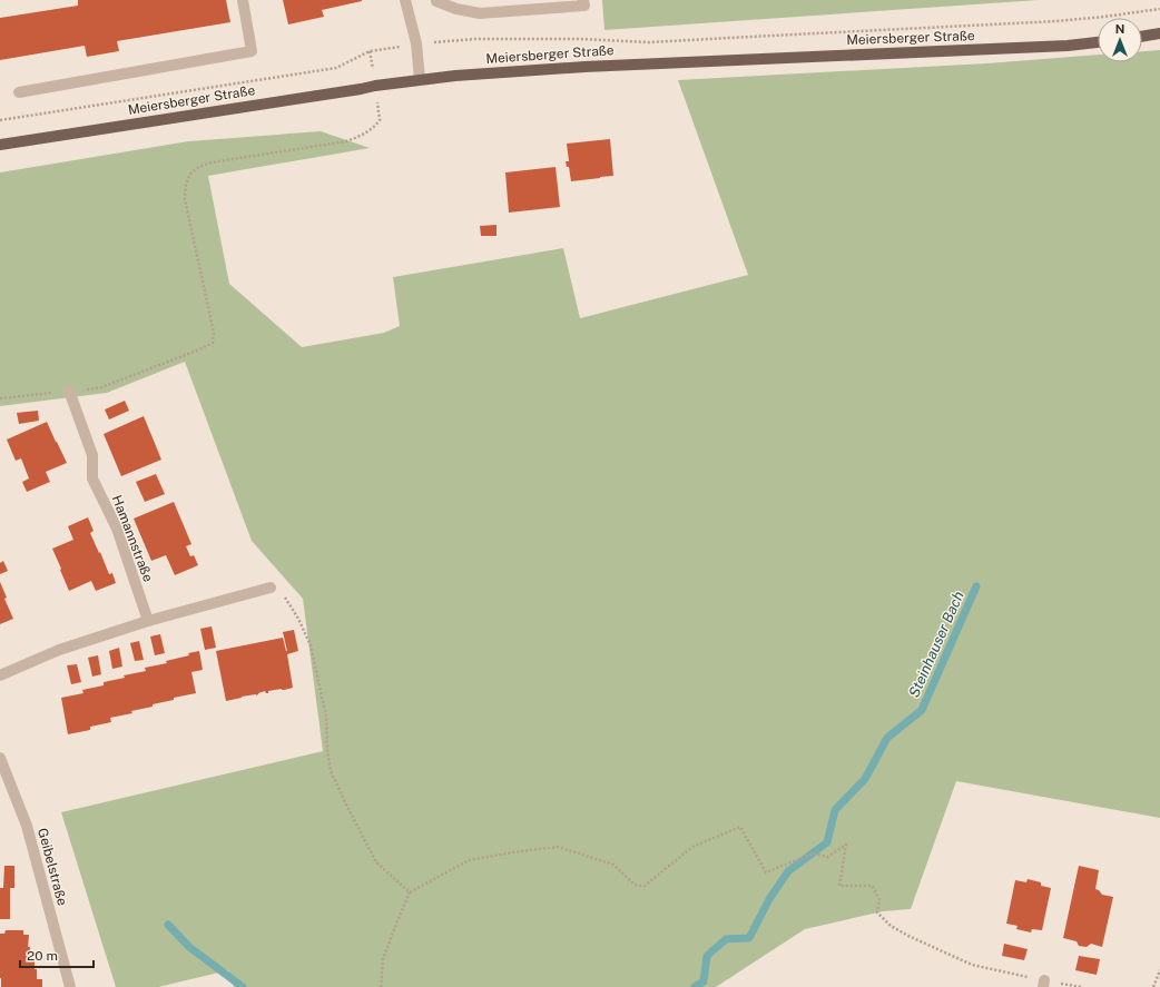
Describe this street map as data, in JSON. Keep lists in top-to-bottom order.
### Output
{
  "streets": {
    "main road": ["Meiersberger Straße"],
    "street": ["Hamannstraße", "Geibelstraße"]
  },
  "water": ["Steinhauser Bach"],
  "scale_bar": "20 m",
  "north": "top"
}
